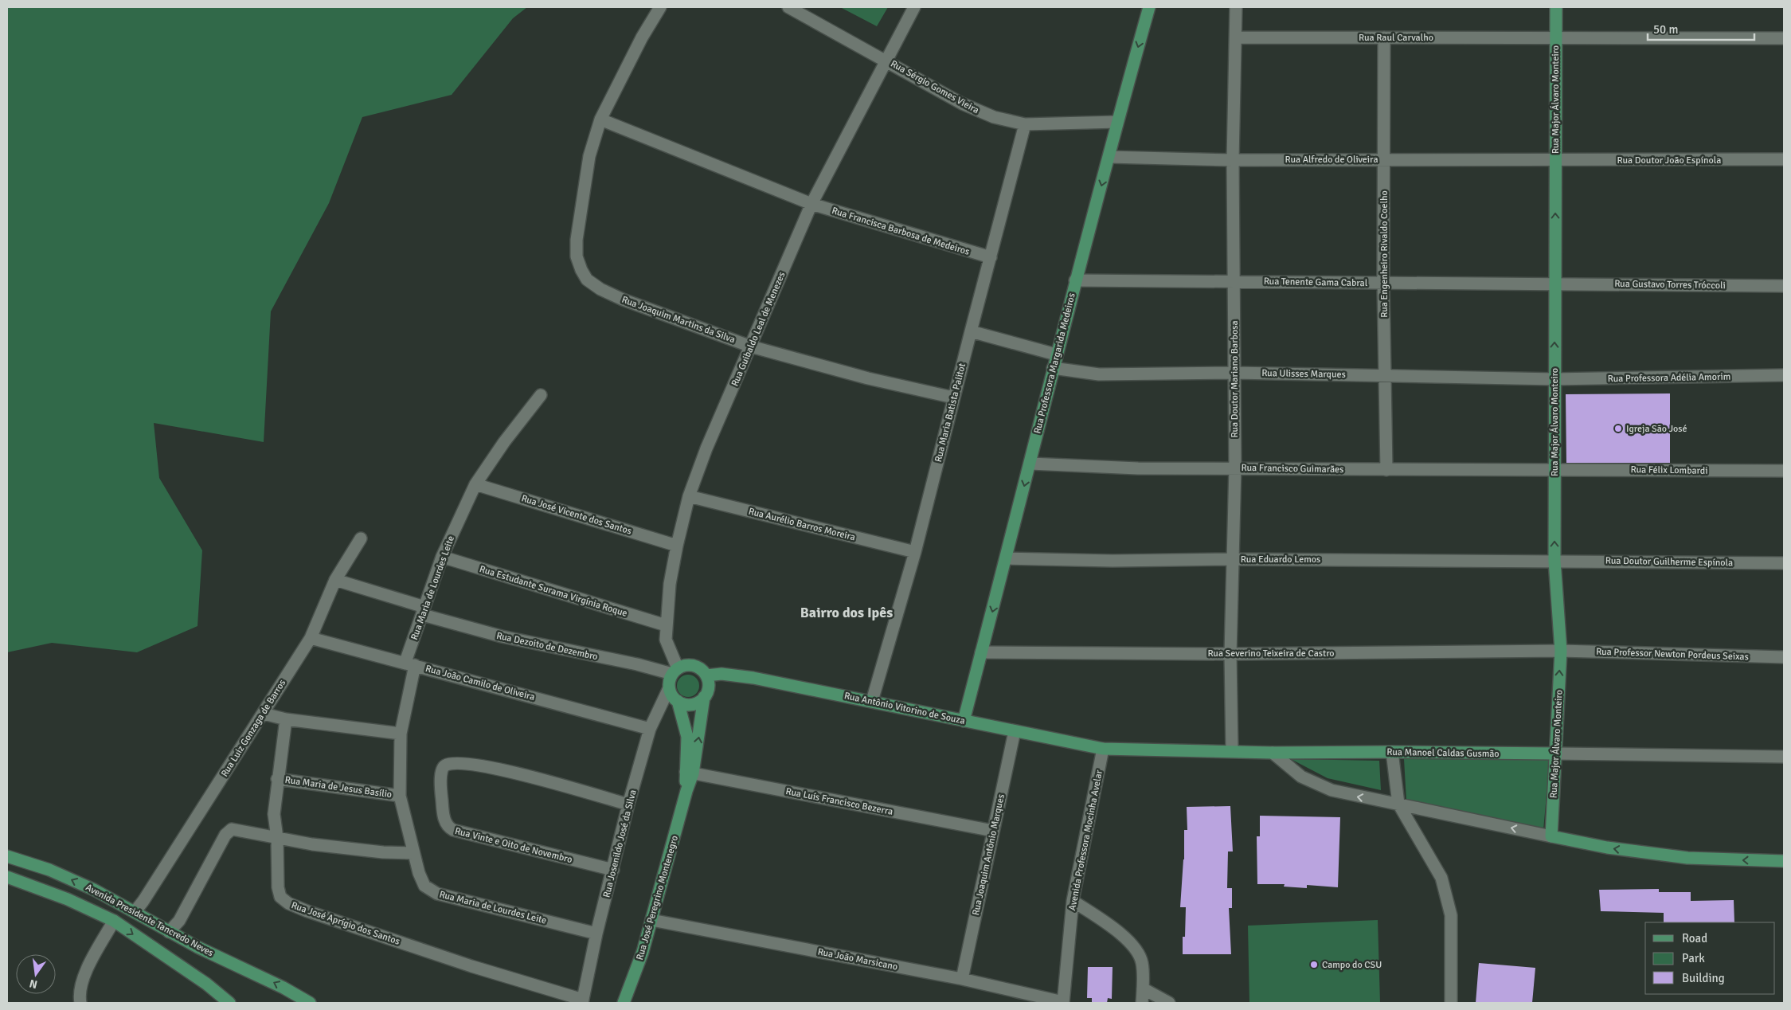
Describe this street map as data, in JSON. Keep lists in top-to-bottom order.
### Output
{
  "streets": {
    "main road": [
      "Rua Major Álvaro Monteiro",
      "Rua Professora Margarida Medeiros",
      "Rua Antônio Vitorino de Souza",
      "Rua Manoel Caldas Gusmão",
      "Rua José Peregrino Montenegro",
      "Avenida Presidente Tancredo Neves"
    ],
    "street": [
      "Rua Raul Carvalho",
      "Rua Sérgio Gomes Vieira",
      "Rua Alfredo de Oliveira",
      "Rua Doutor João Espínola",
      "Rua Francisca Barbosa de Medeiros",
      "Rua Engenheiro Rivaldo Coelho",
      "Rua Tenente Gama Cabral",
      "Rua Gustavo Torres Tróccoli",
      "Rua Joaquim Martins da Silva",
      "Rua Guibaldo Leal de Menezes",
      "Rua Ulisses Marques",
      "Rua Professora Adélia Amorim",
      "Rua Doutor Mariano Barbosa",
      "Rua Maria Batista Palitot",
      "Rua Francisco Guimarães",
      "Rua Félix Lombardi",
      "Rua José Vicente dos Santos",
      "Rua Aurélio Barros Moreira",
      "Rua Eduardo Lemos",
      "Rua Doutor Guilherme Espínola",
      "Rua Maria de Lourdes Leite",
      "Rua Estudante Surama Virgínia Roque",
      "Rua Dezoito de Dezembro",
      "Rua Severino Teixeira de Castro",
      "Rua Professor Newton Pordeus Seixas",
      "Rua João Camilo de Oliveira",
      "Rua Luiz Gonzaga de Barros",
      "Rua Maria de Jesus Basílio",
      "Rua Luís Francisco Bezerra",
      "Avenida Professora Mocinha Avelar",
      "Rua Josenildo José da Silva",
      "Rua Vinte e Oito de Novembro",
      "Rua Joaquim Antônio Marques",
      "Rua José Aprígio dos Santos",
      "Rua João Marsicano"
    ]
  },
  "crossings": [
    ["Rua Raul Carvalho", "Rua Major Álvaro Monteiro"],
    ["Rua Raul Carvalho", "Rua Engenheiro Rivaldo Coelho"],
    ["Rua Raul Carvalho", "Rua Doutor Mariano Barbosa"],
    ["Rua Sérgio Gomes Vieira", "Rua Guibaldo Leal de Menezes"],
    ["Rua Sérgio Gomes Vieira", "Rua Professora Margarida Medeiros"],
    ["Rua Sérgio Gomes Vieira", "Rua Maria Batista Palitot"],
    ["Rua Major Álvaro Monteiro", "Rua Alfredo de Oliveira"],
    ["Rua Major Álvaro Monteiro", "Rua Doutor João Espínola"],
    ["Rua Major Álvaro Monteiro", "Rua Tenente Gama Cabral"],
    ["Rua Major Álvaro Monteiro", "Rua Gustavo Torres Tróccoli"],
    ["Rua Major Álvaro Monteiro", "Rua Ulisses Marques"],
    ["Rua Major Álvaro Monteiro", "Rua Professora Adélia Amorim"],
    ["Rua Major Álvaro Monteiro", "Rua Francisco Guimarães"],
    ["Rua Major Álvaro Monteiro", "Rua Félix Lombardi"],
    ["Rua Major Álvaro Monteiro", "Rua Eduardo Lemos"],
    ["Rua Major Álvaro Monteiro", "Rua Doutor Guilherme Espínola"],
    ["Rua Major Álvaro Monteiro", "Rua Severino Teixeira de Castro"],
    ["Rua Major Álvaro Monteiro", "Rua Professor Newton Pordeus Seixas"],
    ["Rua Major Álvaro Monteiro", "Rua Manoel Caldas Gusmão"],
    ["Rua Alfredo de Oliveira", "Rua Doutor João Espínola"],
    ["Rua Alfredo de Oliveira", "Rua Engenheiro Rivaldo Coelho"],
    ["Rua Alfredo de Oliveira", "Rua Professora Margarida Medeiros"],
    ["Rua Alfredo de Oliveira", "Rua Doutor Mariano Barbosa"],
    ["Rua Francisca Barbosa de Medeiros", "Rua Joaquim Martins da Silva"],
    ["Rua Francisca Barbosa de Medeiros", "Rua Guibaldo Leal de Menezes"],
    ["Rua Francisca Barbosa de Medeiros", "Rua Maria Batista Palitot"],
    ["Rua Engenheiro Rivaldo Coelho", "Rua Tenente Gama Cabral"],
    ["Rua Engenheiro Rivaldo Coelho", "Rua Ulisses Marques"],
    ["Rua Engenheiro Rivaldo Coelho", "Rua Francisco Guimarães"],
    ["Rua Tenente Gama Cabral", "Rua Gustavo Torres Tróccoli"],
    ["Rua Tenente Gama Cabral", "Rua Professora Margarida Medeiros"],
    ["Rua Tenente Gama Cabral", "Rua Doutor Mariano Barbosa"],
    ["Rua Joaquim Martins da Silva", "Rua Guibaldo Leal de Menezes"],
    ["Rua Joaquim Martins da Silva", "Rua Maria Batista Palitot"],
    ["Rua Guibaldo Leal de Menezes", "Rua José Vicente dos Santos"],
    ["Rua Guibaldo Leal de Menezes", "Rua Aurélio Barros Moreira"],
    ["Rua Guibaldo Leal de Menezes", "Rua Estudante Surama Virgínia Roque"],
    ["Rua Guibaldo Leal de Menezes", "Rua Dezoito de Dezembro"],
    ["Rua Guibaldo Leal de Menezes", "Rua Antônio Vitorino de Souza"],
    ["Rua Guibaldo Leal de Menezes", "Rua Josenildo José da Silva"],
    ["Rua Guibaldo Leal de Menezes", "Rua José Peregrino Montenegro"],
    ["Rua Professora Margarida Medeiros", "Rua Ulisses Marques"],
    ["Rua Professora Margarida Medeiros", "Rua Francisco Guimarães"],
    ["Rua Professora Margarida Medeiros", "Rua Eduardo Lemos"],
    ["Rua Professora Margarida Medeiros", "Rua Severino Teixeira de Castro"],
    ["Rua Professora Margarida Medeiros", "Rua Antônio Vitorino de Souza"],
    ["Rua Ulisses Marques", "Rua Professora Adélia Amorim"],
    ["Rua Ulisses Marques", "Rua Doutor Mariano Barbosa"],
    ["Rua Doutor Mariano Barbosa", "Rua Francisco Guimarães"],
    ["Rua Doutor Mariano Barbosa", "Rua Eduardo Lemos"],
    ["Rua Doutor Mariano Barbosa", "Rua Severino Teixeira de Castro"],
    ["Rua Doutor Mariano Barbosa", "Rua Manoel Caldas Gusmão"],
    ["Rua Maria Batista Palitot", "Rua Aurélio Barros Moreira"],
    ["Rua Maria Batista Palitot", "Rua Antônio Vitorino de Souza"],
    ["Rua Francisco Guimarães", "Rua Félix Lombardi"],
    ["Rua José Vicente dos Santos", "Rua Maria de Lourdes Leite"],
    ["Rua Eduardo Lemos", "Rua Doutor Guilherme Espínola"],
    ["Rua Maria de Lourdes Leite", "Rua Estudante Surama Virgínia Roque"],
    ["Rua Maria de Lourdes Leite", "Rua Dezoito de Dezembro"],
    ["Rua Maria de Lourdes Leite", "Rua João Camilo de Oliveira"],
    ["Rua Maria de Lourdes Leite", "Rua Maria de Jesus Basílio"],
    ["Rua Maria de Lourdes Leite", "Rua Josenildo José da Silva"],
    ["Rua Dezoito de Dezembro", "Rua Antônio Vitorino de Souza"],
    ["Rua Dezoito de Dezembro", "Rua Luiz Gonzaga de Barros"],
    ["Rua Dezoito de Dezembro", "Rua Josenildo José da Silva"],
    ["Rua Dezoito de Dezembro", "Rua José Peregrino Montenegro"],
    ["Rua Severino Teixeira de Castro", "Rua Professor Newton Pordeus Seixas"],
    ["Rua João Camilo de Oliveira", "Rua Luiz Gonzaga de Barros"],
    ["Rua João Camilo de Oliveira", "Rua Josenildo José da Silva"],
    ["Rua Antônio Vitorino de Souza", "Rua Manoel Caldas Gusmão"],
    ["Rua Antônio Vitorino de Souza", "Avenida Professora Mocinha Avelar"],
    ["Rua Antônio Vitorino de Souza", "Rua Josenildo José da Silva"],
    ["Rua Antônio Vitorino de Souza", "Rua Joaquim Antônio Marques"],
    ["Rua Antônio Vitorino de Souza", "Rua José Peregrino Montenegro"],
    ["Rua Luiz Gonzaga de Barros", "Avenida Presidente Tancredo Neves"],
    ["Rua Manoel Caldas Gusmão", "Avenida Professora Mocinha Avelar"],
    ["Rua Maria de Jesus Basílio", "Rua José Aprígio dos Santos"],
    ["Rua Luís Francisco Bezerra", "Rua Joaquim Antônio Marques"],
    ["Rua Luís Francisco Bezerra", "Rua José Peregrino Montenegro"],
    ["Avenida Professora Mocinha Avelar", "Rua João Marsicano"],
    ["Rua Josenildo José da Silva", "Rua Vinte e Oito de Novembro"],
    ["Rua Josenildo José da Silva", "Rua José Peregrino Montenegro"],
    ["Rua Josenildo José da Silva", "Rua José Aprígio dos Santos"],
    ["Rua Joaquim Antônio Marques", "Rua João Marsicano"],
    ["Rua José Peregrino Montenegro", "Rua João Marsicano"]
  ],
  "one_way": ["Rua Major Álvaro Monteiro", "Rua Professora Margarida Medeiros"],
  "districts": ["Bairro dos Ipês"],
  "places": ["Igreja São José", "Campo do CSU"],
  "legend": ["Road", "Park", "Building"],
  "scale_bar": "50 m",
  "north": "bottom"
}
